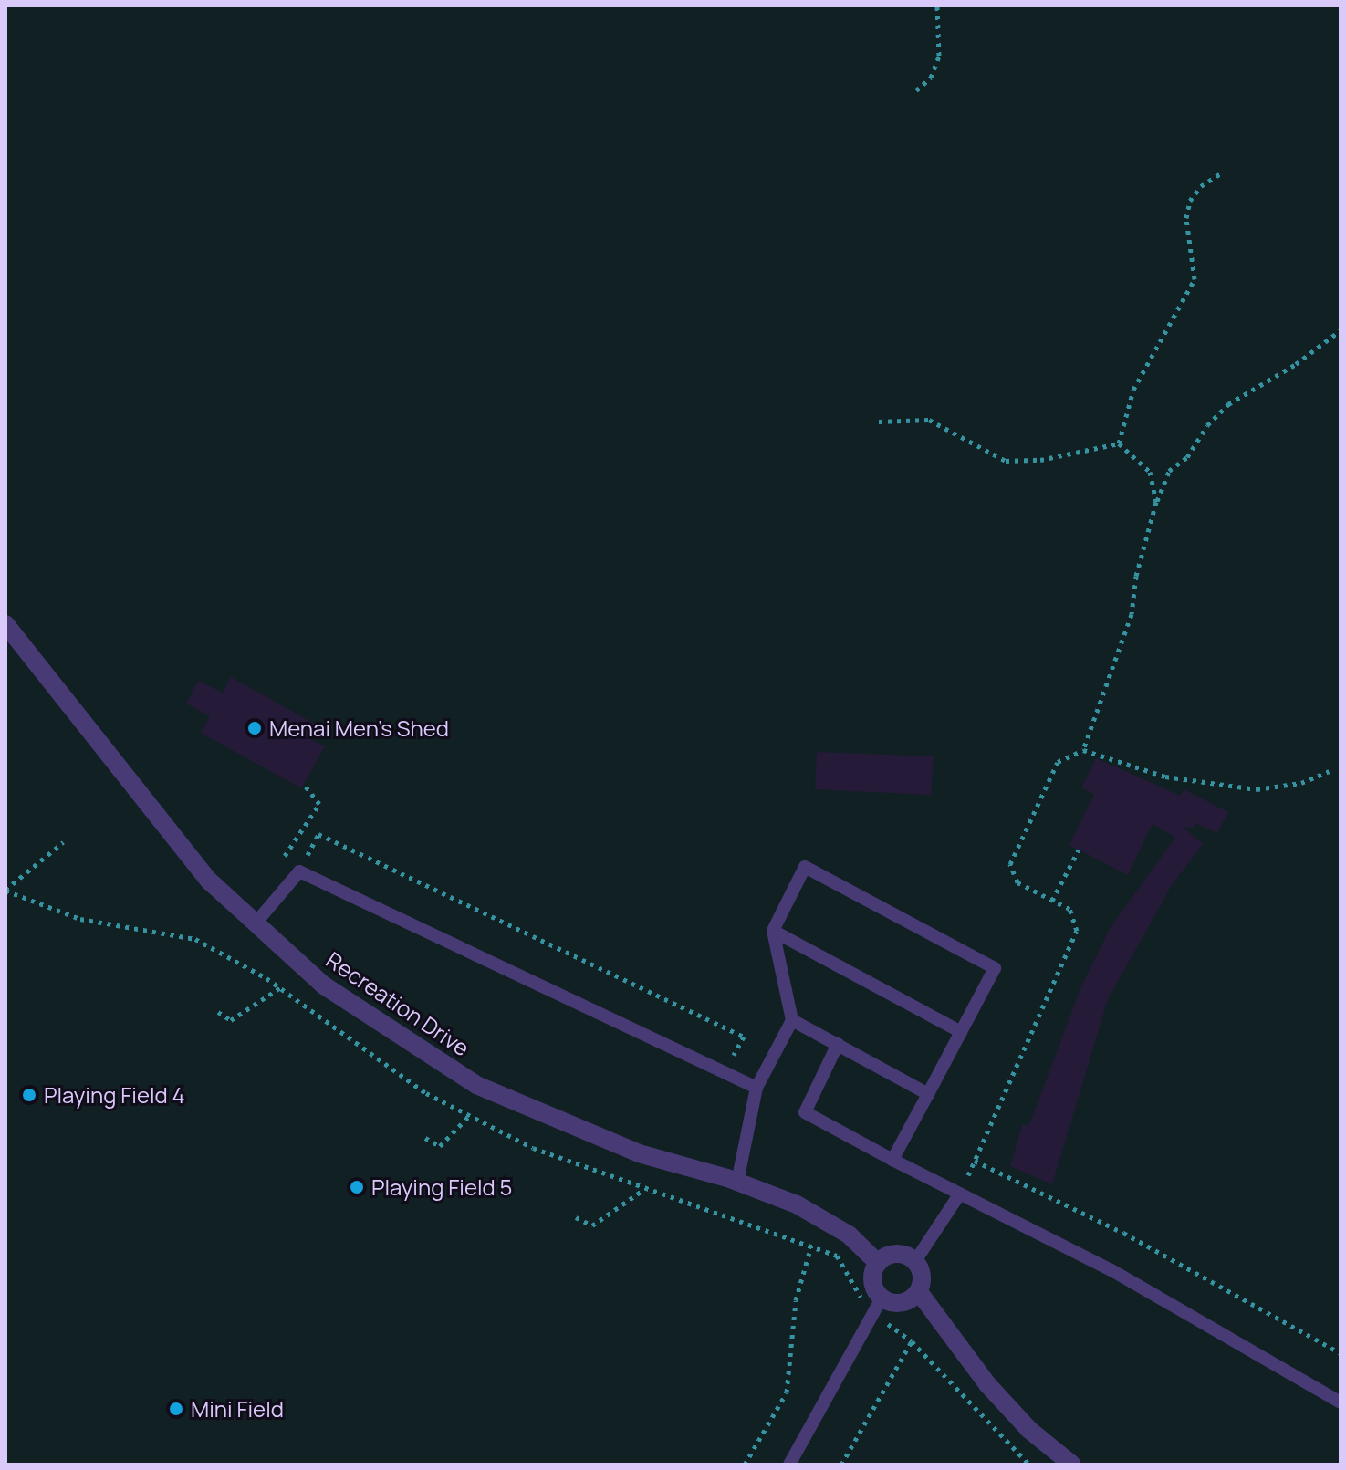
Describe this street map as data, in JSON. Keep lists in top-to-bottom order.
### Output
{
  "streets": {
    "street": ["Recreation Drive"]
  },
  "places": [
    "Menai Men's Shed",
    "Playing Field 4",
    "Playing Field 5",
    "Mini Field"
  ]
}
